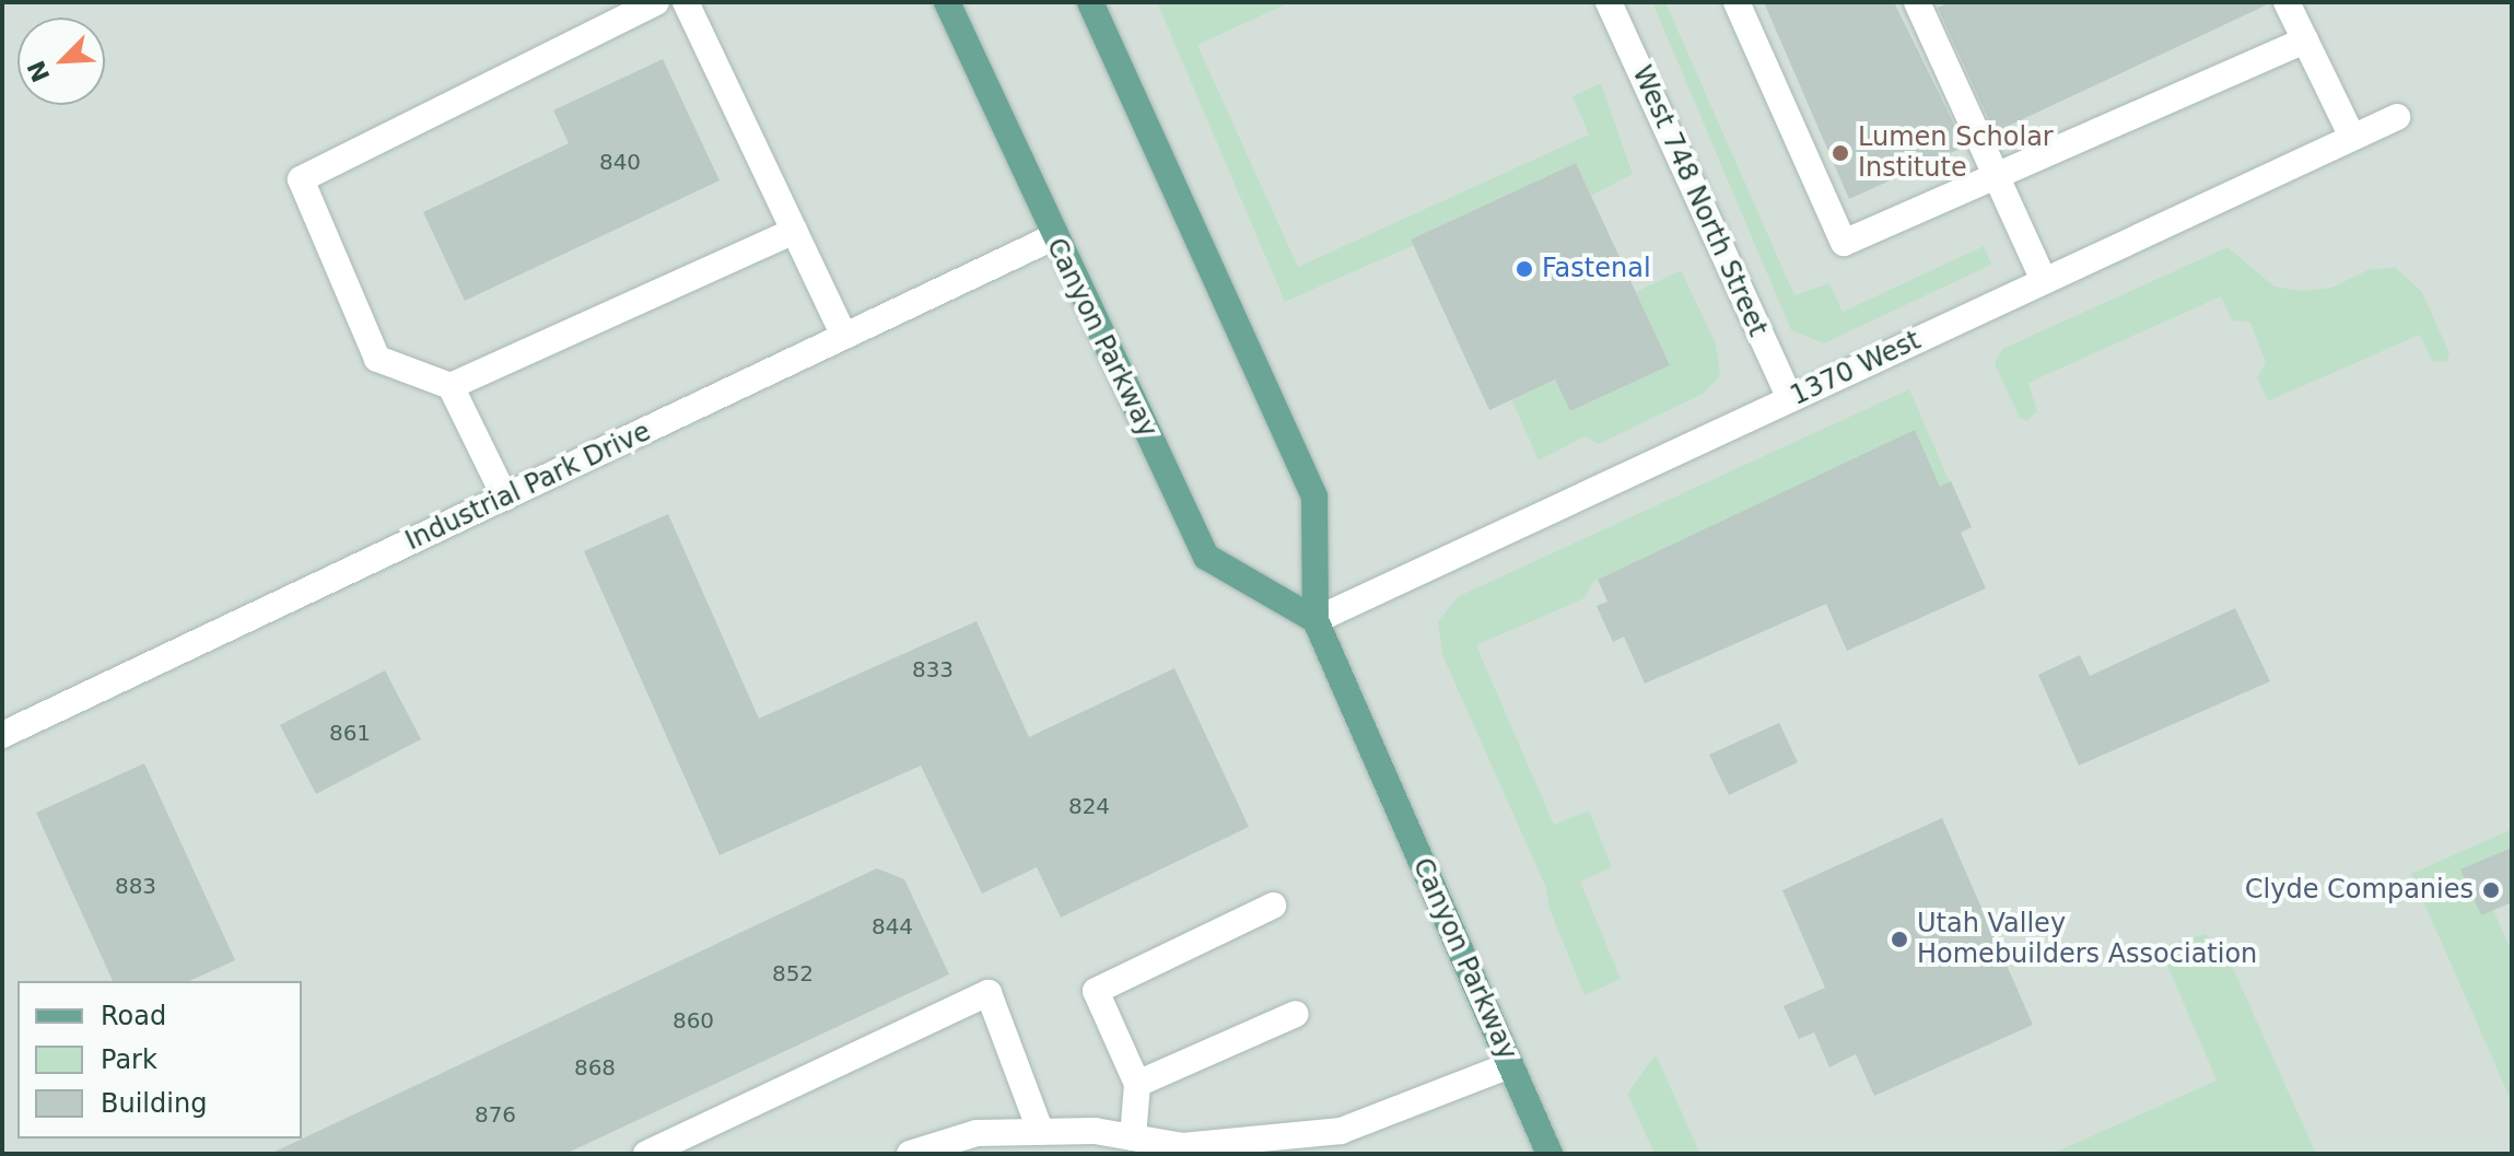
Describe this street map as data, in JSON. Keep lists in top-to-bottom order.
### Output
{
  "streets": {
    "main road": ["Canyon Parkway"],
    "street": ["West 748 North Street", "1370 West", "Industrial Park Drive"]
  },
  "crossings": [
    ["West 748 North Street", "1370 West"],
    ["Canyon Parkway", "1370 West"],
    ["Canyon Parkway", "Industrial Park Drive"]
  ],
  "places": [
    "Lumen Scholar Institute",
    "Fastenal",
    "Clyde Companies",
    "Utah Valley Homebuilders Association"
  ],
  "house_numbers": [
    "840",
    "833",
    "861",
    "824",
    "883",
    "844",
    "852",
    "860",
    "868",
    "876"
  ],
  "legend": ["Road", "Park", "Building"],
  "north": "bottom left"
}
